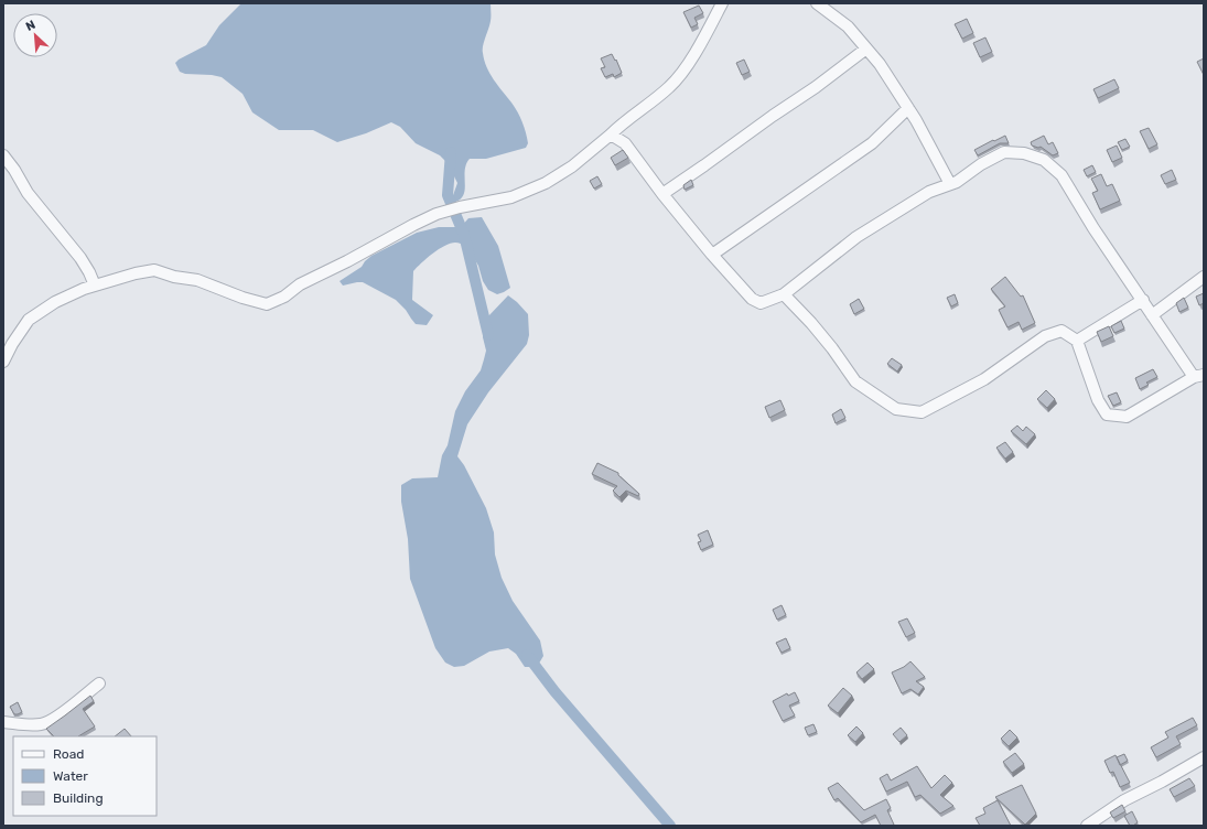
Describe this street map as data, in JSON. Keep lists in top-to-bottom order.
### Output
{
  "legend": ["Road", "Water", "Building"],
  "north": "top left"
}
